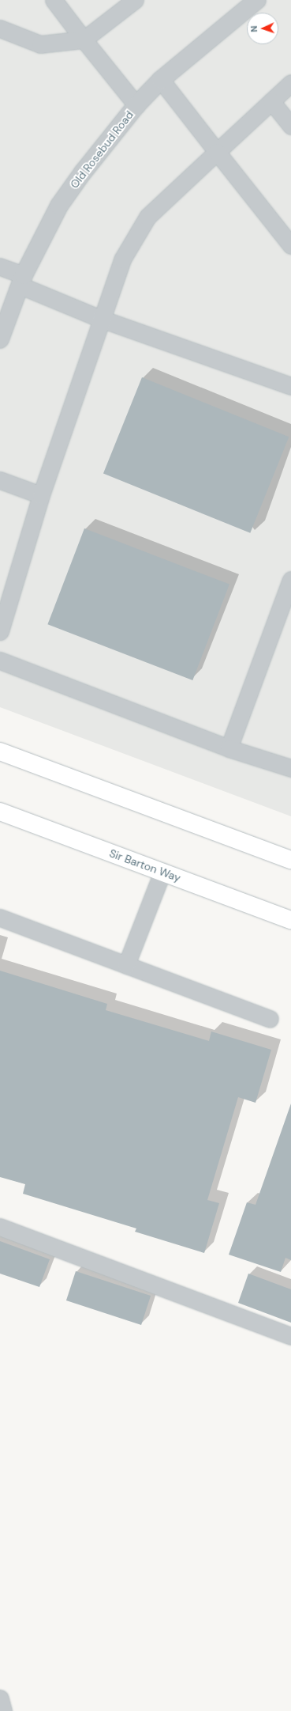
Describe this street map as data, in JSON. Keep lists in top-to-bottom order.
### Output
{
  "streets": {
    "main road": ["Sir Barton Way"],
    "street": ["Old Rosebud Road"]
  },
  "north": "left"
}
